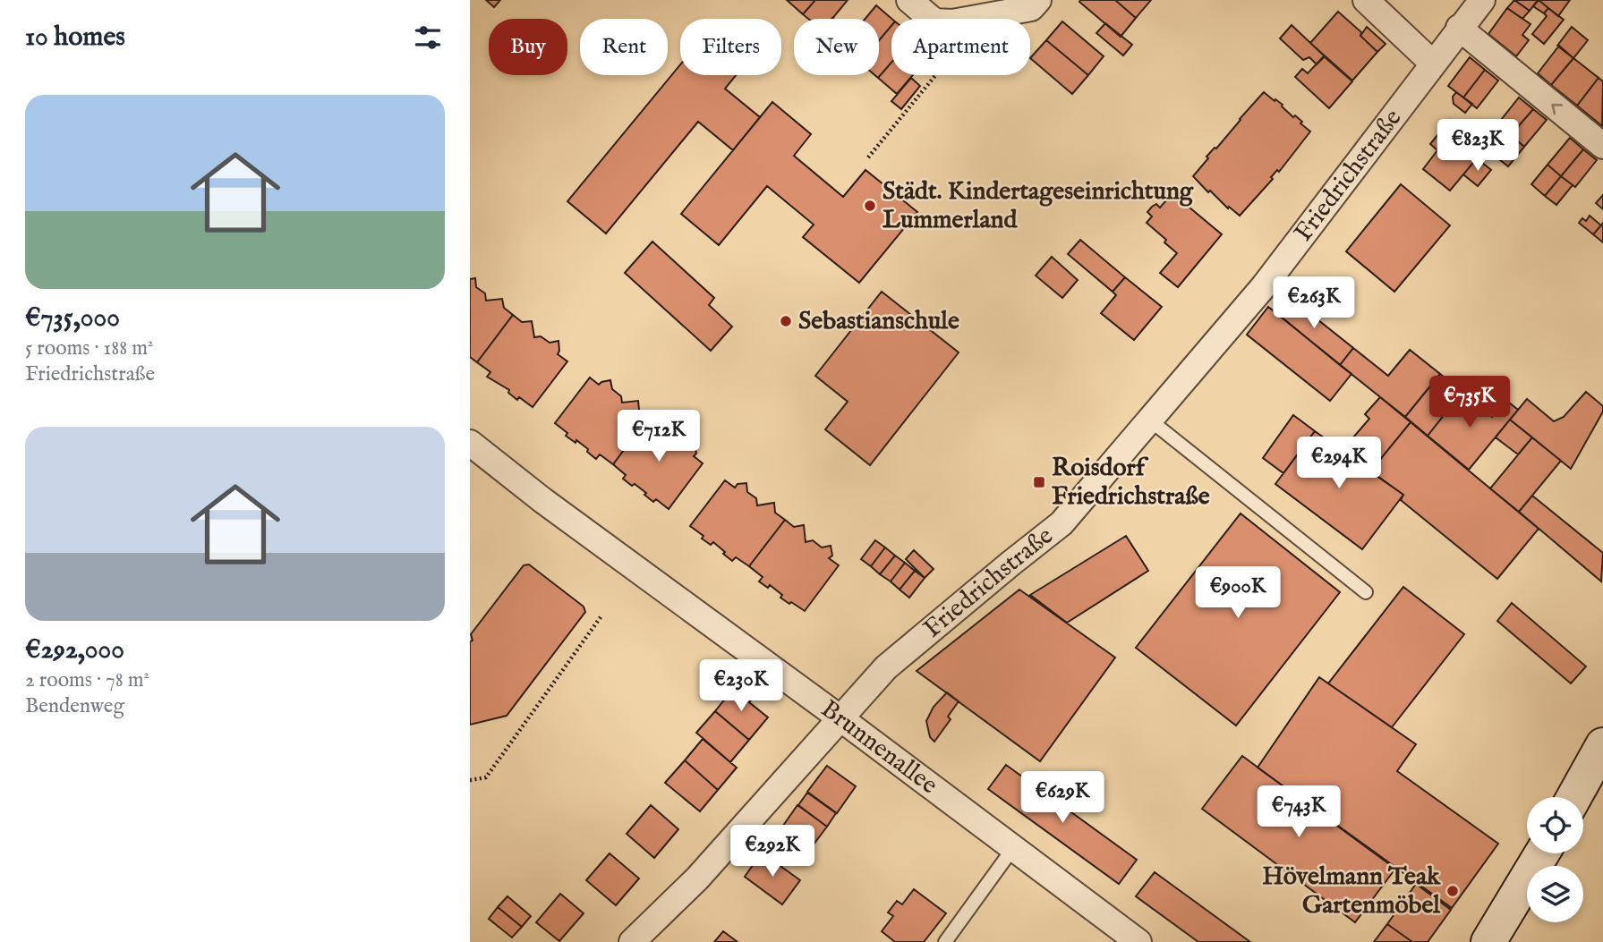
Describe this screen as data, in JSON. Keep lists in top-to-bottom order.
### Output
{
  "streets": {
    "street": ["Friedrichstraße", "Brunnenallee"]
  },
  "crossings": [
    ["Friedrichstraße", "Brunnenallee"]
  ],
  "places": {
    "other": ["Städt. Kindertageseinrichtung Lummerland", "Sebastianschule", "Hövelmann Teak Gartenmöbel"],
    "transit": ["Roisdorf Friedrichstraße"]
  },
  "page": {
    "heading": "10 homes",
    "chip": [
      "Buy",
      "Rent",
      "Filters",
      "New",
      "Apartment"
    ],
    "list": [
      {
        "name": "€735,000",
        "note": "5 rooms · 188 m² · Friedrichstraße"
      },
      {
        "name": "€292,000",
        "note": "2 rooms · 78 m² · Bendenweg"
      }
    ],
    "price": [
      "€823K",
      "€263K",
      "€735K",
      "€712K",
      "€294K",
      "€900K",
      "€230K",
      "€629K",
      "€743K",
      "€292K"
    ]
  }
}
